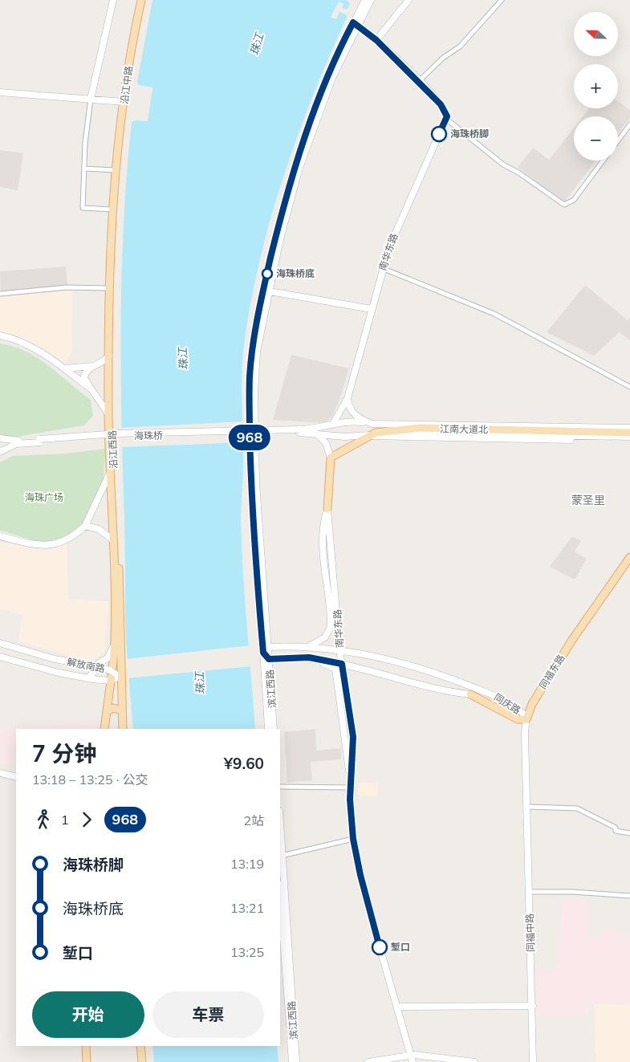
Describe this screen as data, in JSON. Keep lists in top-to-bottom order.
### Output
{
  "streets": {
    "main road": [
      "沿江中路",
      "南华东路",
      "江南大道北",
      "海珠桥",
      "沿江西路",
      "解放南路",
      "同福东路",
      "滨江西路",
      "同庆路",
      "同福中路"
    ]
  },
  "crossings": [
    ["沿江中路", "沿江西路"],
    ["南华东路", "江南大道北"],
    ["江南大道北", "海珠桥"],
    ["沿江西路", "解放南路"],
    ["同福东路", "同庆路"],
    ["同福东路", "同福中路"]
  ],
  "districts": ["蒙圣里"],
  "water": ["珠江"],
  "parks": ["海珠广场"],
  "places": ["海珠桥脚", "海珠桥底", "堑口"],
  "lines": ["bus line 968"],
  "north": "left",
  "page": {
    "on_map": "968",
    "map_buttons": ["+", "−"],
    "heading": ["7 分钟", "13:18 – 13:25 · 公交", "¥9.60"],
    "legs": ["1", "968", "2站"],
    "list": [
      {
        "name": "海珠桥脚",
        "value": "13:19"
      },
      {
        "name": "海珠桥底",
        "value": "13:21"
      },
      {
        "name": "堑口",
        "value": "13:25"
      }
    ],
    "buttons": ["开始", "车票"]
  }
}
